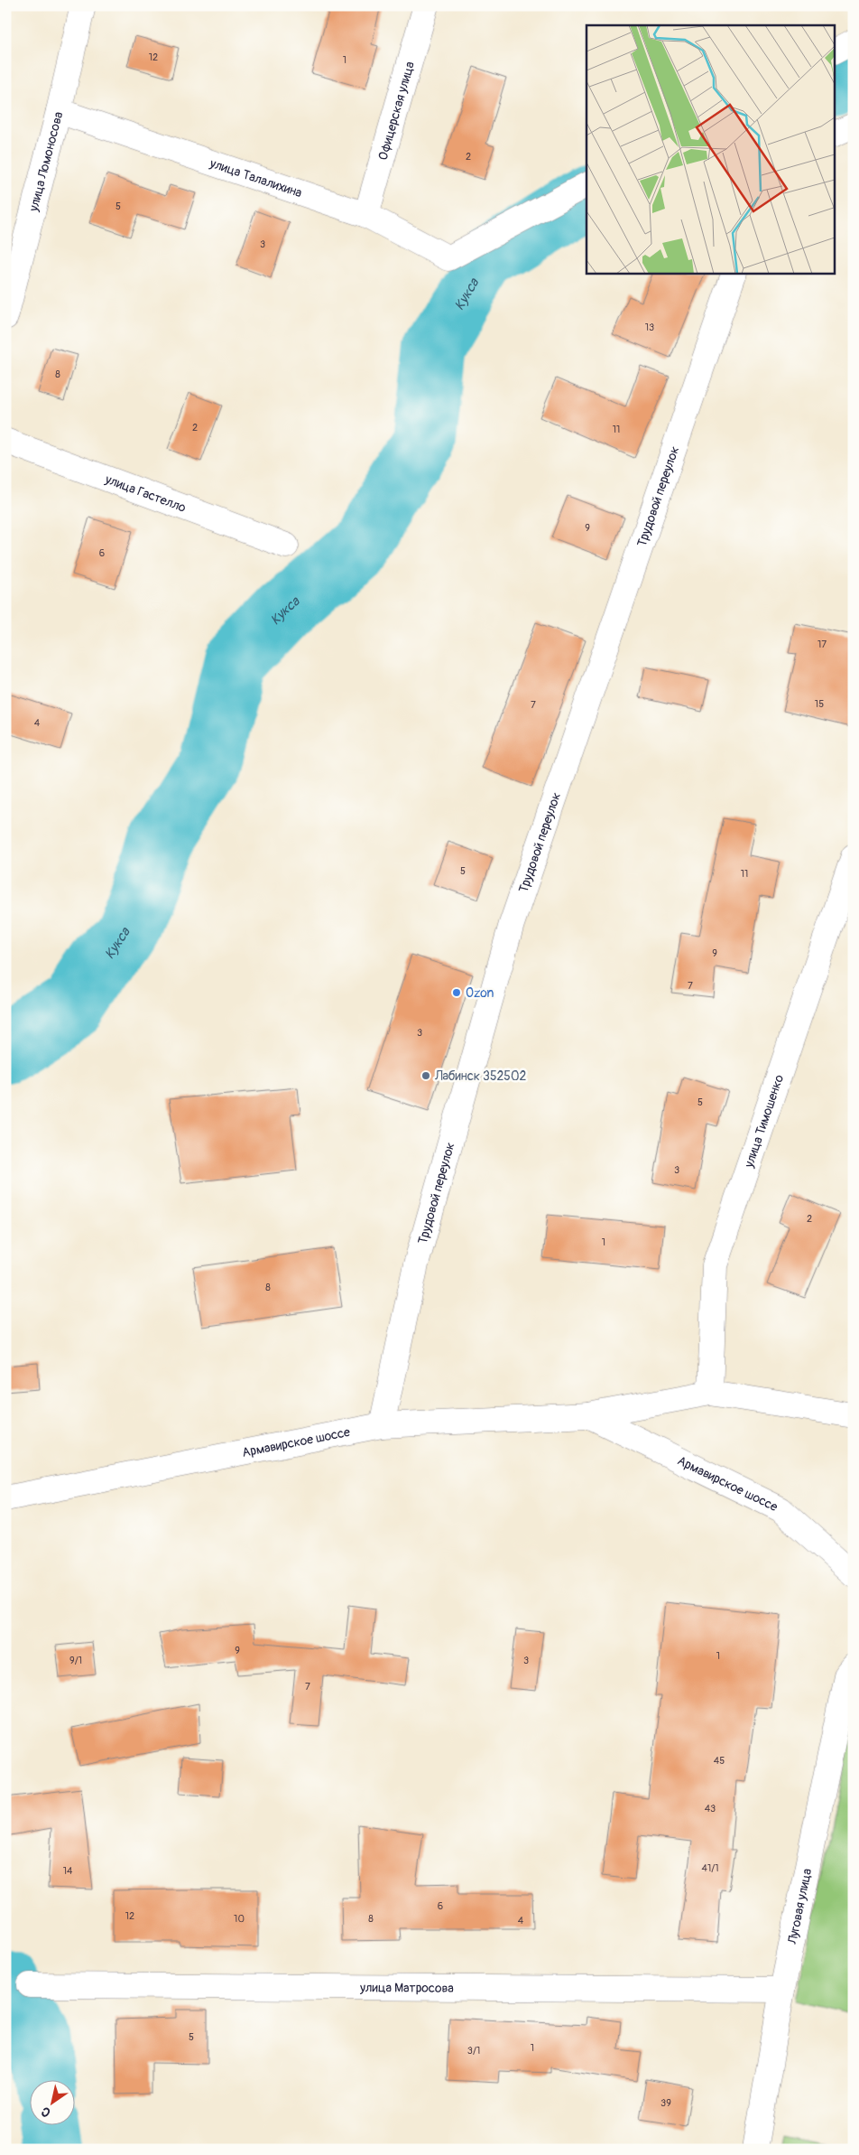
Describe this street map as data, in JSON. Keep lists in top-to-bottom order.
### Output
{
  "streets": {
    "street": [
      "Офицерская улица",
      "улица Ломоносова",
      "улица Талалихина",
      "улица Гастелло",
      "Трудовой переулок",
      "улица Тимошенко",
      "Армавирское шоссе",
      "Луговая улица",
      "улица Матросова"
    ]
  },
  "crossings": [
    ["Офицерская улица", "улица Талалихина"],
    ["улица Ломоносова", "улица Талалихина"],
    ["Трудовой переулок", "Армавирское шоссе"],
    ["улица Тимошенко", "Армавирское шоссе"],
    ["Луговая улица", "улица Матросова"]
  ],
  "water": ["Кукса"],
  "places": ["Ozon", "Лабинск 352502"],
  "house_numbers": [
    "12",
    "1",
    "2",
    "5",
    "3",
    "13",
    "8",
    "2",
    "11",
    "9",
    "6",
    "17",
    "15",
    "7",
    "4",
    "5",
    "11",
    "9",
    "7",
    "3",
    "5",
    "3",
    "2",
    "1",
    "8",
    "9",
    "1",
    "9/1",
    "3",
    "7",
    "45",
    "43",
    "41/1",
    "14",
    "6",
    "12",
    "10",
    "8",
    "4",
    "5",
    "1",
    "3/1",
    "39"
  ],
  "north": "bottom left"
}
